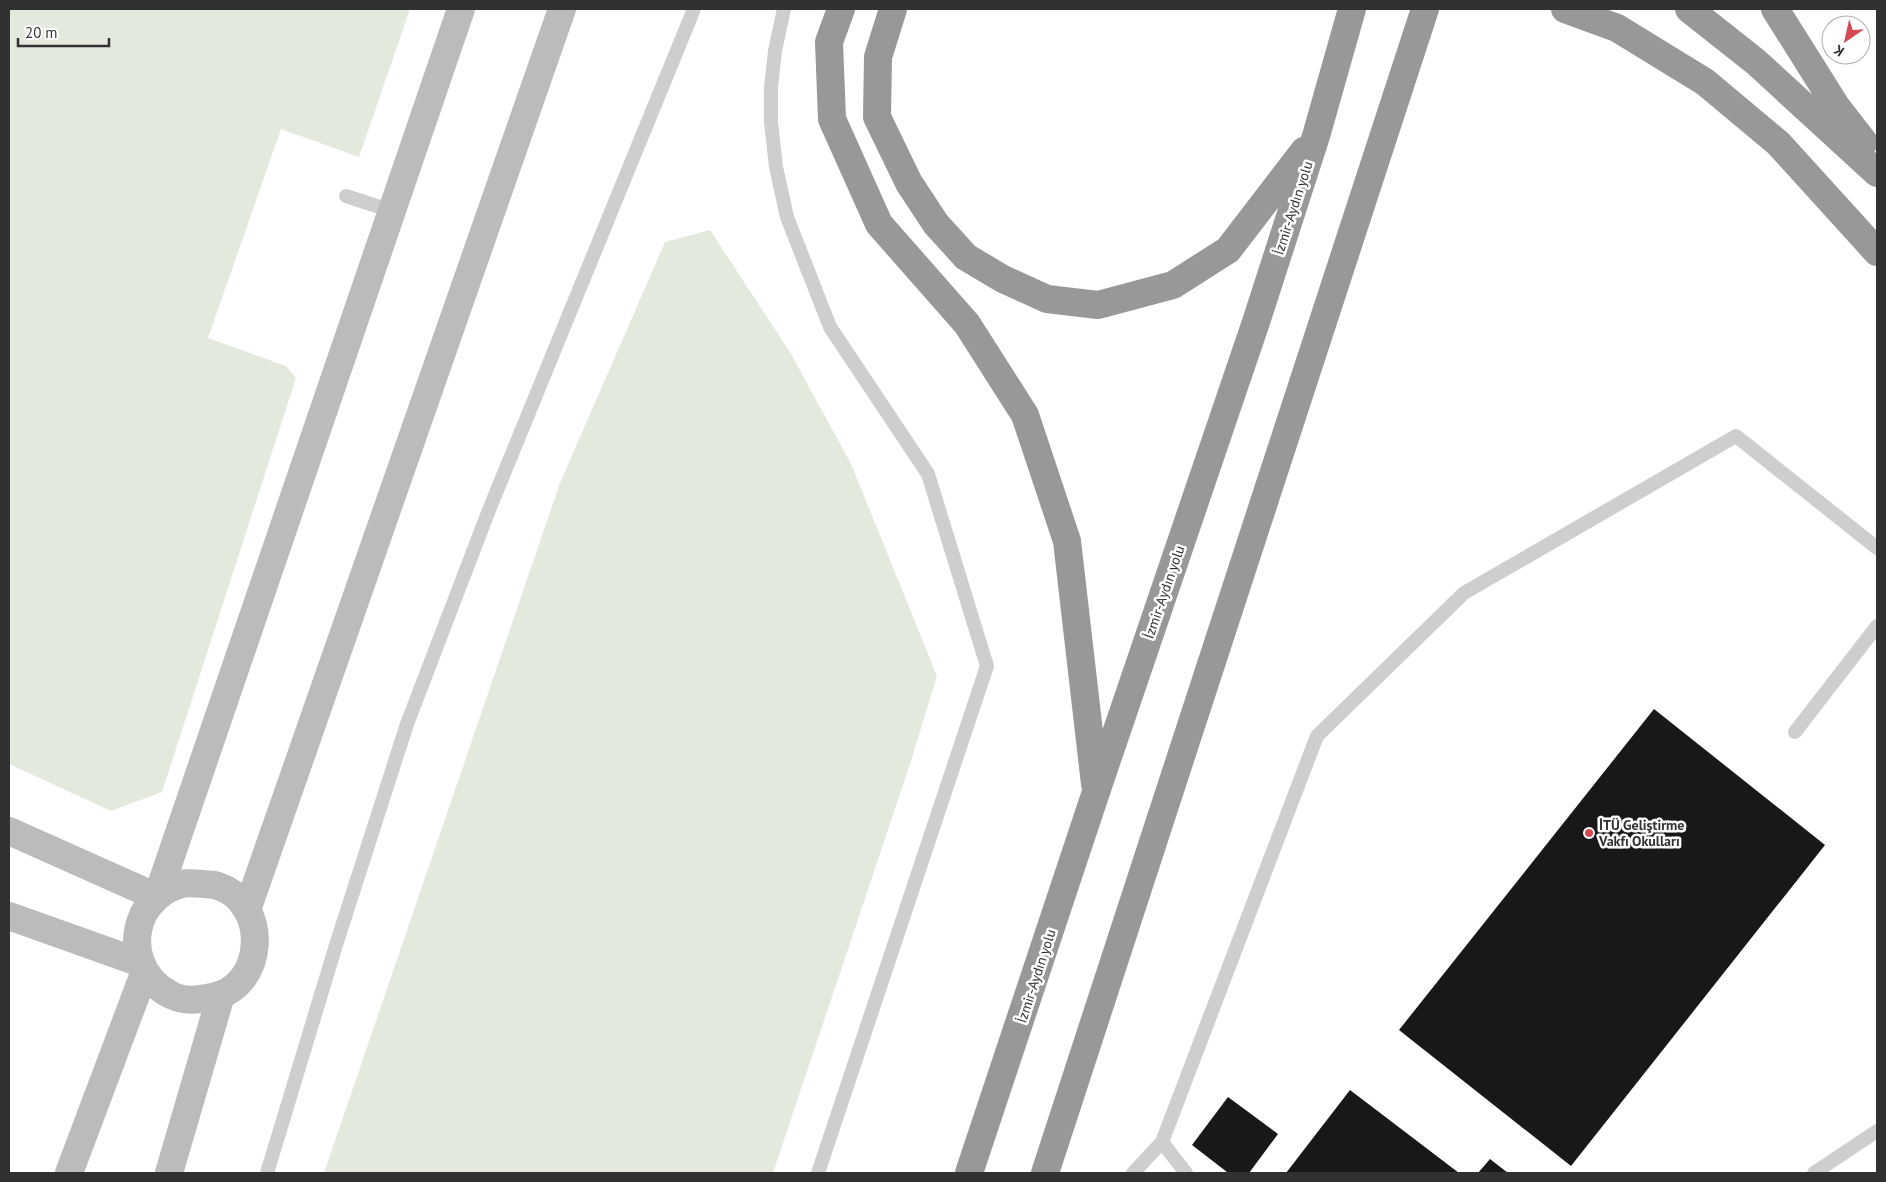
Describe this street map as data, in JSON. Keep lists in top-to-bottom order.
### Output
{
  "streets": {
    "highway": ["İzmir-Aydın yolu"]
  },
  "places": ["İTÜ Geliştirme Vakfı Okulları"],
  "scale_bar": "20 m",
  "north": "bottom left"
}
